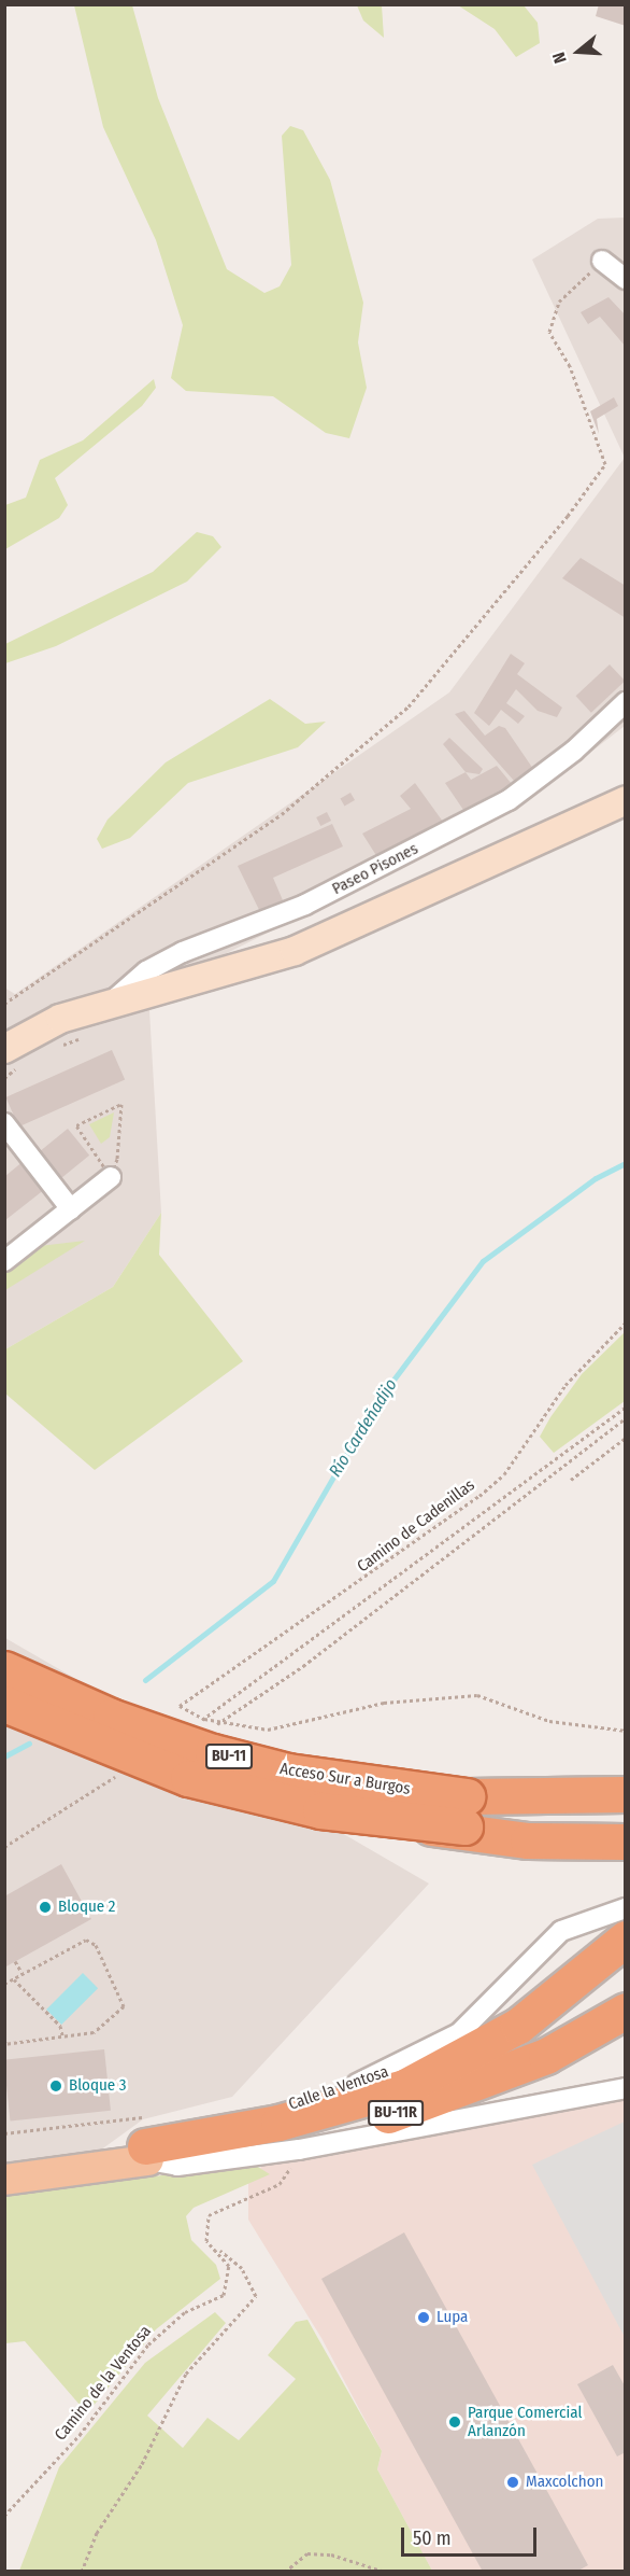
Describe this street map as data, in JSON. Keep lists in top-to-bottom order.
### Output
{
  "streets": {
    "highway": ["BU-11", "Acceso Sur a Burgos", "BU-11R"],
    "main road": ["Paseo Pisones", "Calle la Ventosa"],
    "path": ["Camino de Cadenillas", "Camino de la Ventosa"]
  },
  "crossings": [
    ["Calle la Ventosa", "BU-11R"],
    ["Calle la Ventosa", "Camino de la Ventosa"]
  ],
  "water": ["Río Cardeñadijo"],
  "places": [
    "Bloque 2",
    "Bloque 3",
    "Lupa",
    "Parque Comercial Arlanzón",
    "Maxcolchon"
  ],
  "scale_bar": "50 m",
  "north": "left"
}
